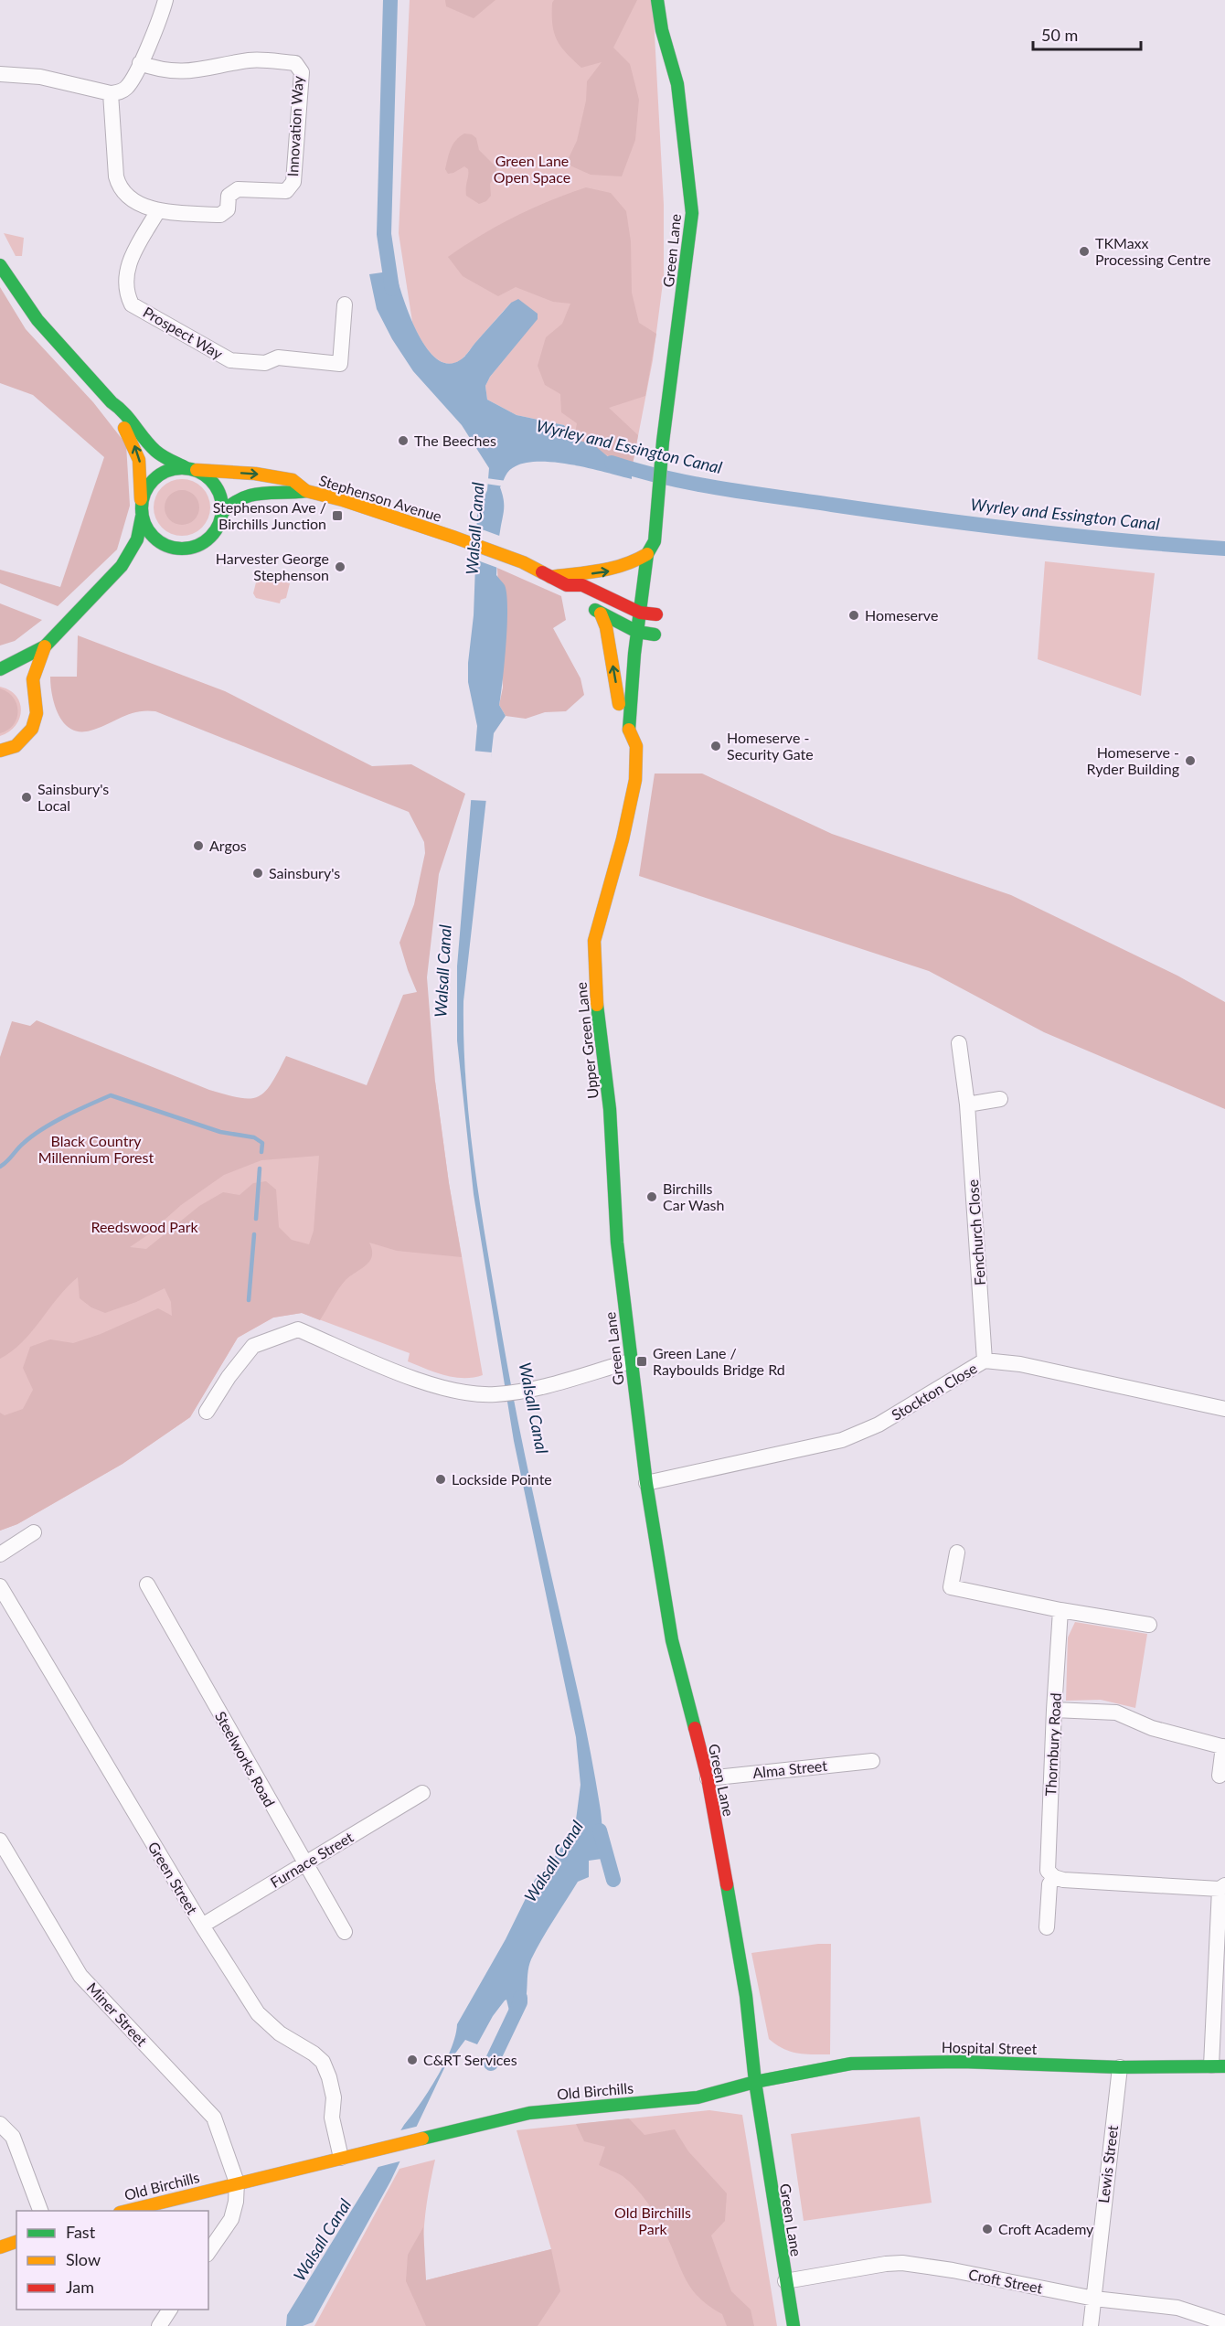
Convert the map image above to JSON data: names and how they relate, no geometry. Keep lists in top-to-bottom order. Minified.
{"streets":{"main road":["Green Lane","Stephenson Avenue","Upper Green Lane","Hospital Street","Old Birchills"],"street":["Innovation Way","Prospect Way","Fenchurch Close","Stockton Close","Thornbury Road","Steelworks Road","Alma Street","Furnace Street","Green Street","Miner Street","Lewis Street","Croft Street"]},"crossings":[["Innovation Way","Prospect Way"],["Green Lane","Upper Green Lane"],["Green Lane","Stockton Close"],["Green Lane","Alma Street"],["Green Lane","Hospital Street"],["Green Lane","Old Birchills"],["Green Lane","Croft Street"],["Fenchurch Close","Stockton Close"],["Steelworks Road","Furnace Street"],["Furnace Street","Green Street"],["Green Street","Old Birchills"],["Miner Street","Old Birchills"],["Hospital Street","Old Birchills"],["Hospital Street","Lewis Street"],["Lewis Street","Croft Street"]],"water":["Wyrley and Essington Canal","Walsall Canal"],"parks":["Green Lane Open Space","Black Country Millennium Forest","Reedswood Park","Old Birchills Park"],"places":{"other":["TKMaxx Processing Centre","The Beeches","Harvester George Stephenson","Homeserve","Homeserve - Security Gate","Homeserve - Ryder Building","Sainsbury's Local","Argos","Sainsbury's","Birchills Car Wash","Lockside Pointe","C&RT Services","Croft Academy"],"transit":["Stephenson Ave / Birchills Junction","Green Lane / Rayboulds Bridge Rd"]},"legend":["Fast","Slow","Jam"],"scale_bar":"50 m"}
